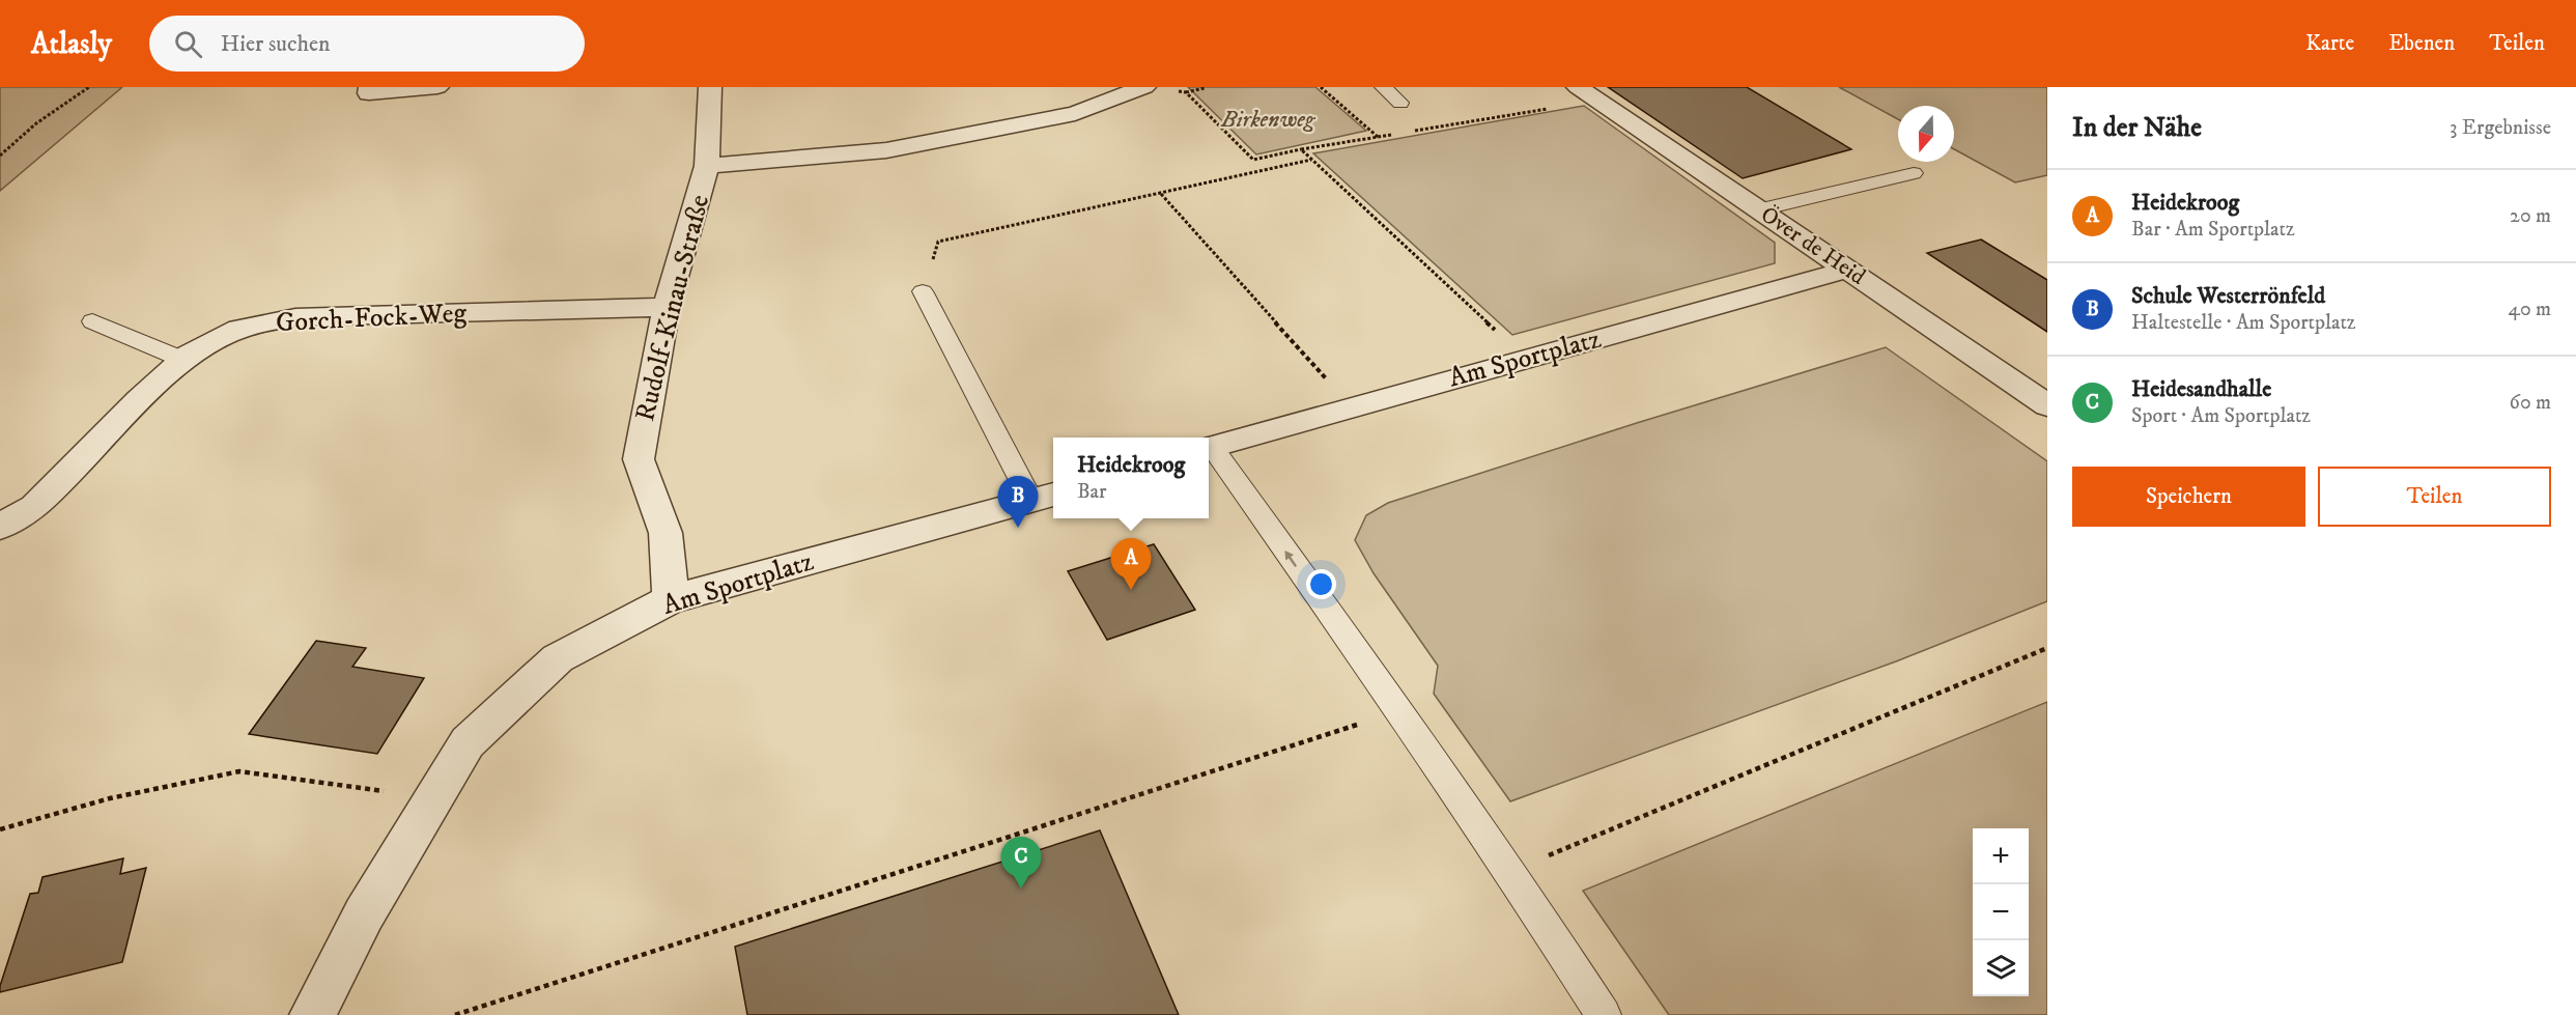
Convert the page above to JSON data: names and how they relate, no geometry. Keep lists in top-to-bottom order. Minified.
{"streets":{"street":["Över de Heid","Rudolf-Kinau-Straße","Gorch-Fock-Weg","Am Sportplatz"]},"crossings":[["Över de Heid","Am Sportplatz"],["Rudolf-Kinau-Straße","Gorch-Fock-Weg"],["Rudolf-Kinau-Straße","Am Sportplatz"]],"parks":["Birkenweg"],"north":"bottom","page":{"header":"Atlasly","search":"Hier suchen","nav":["Karte","Ebenen","Teilen"],"heading":["In der Nähe","3 Ergebnisse"],"list":[{"mark":"A","name":"Heidekroog","note":"Bar · Am Sportplatz","value":"20 m"},{"mark":"B","name":"Schule Westerrönfeld","note":"Haltestelle · Am Sportplatz","value":"40 m"},{"mark":"C","name":"Heidesandhalle","note":"Sport · Am Sportplatz","value":"60 m"}],"popup":["Heidekroog","Bar"],"buttons":["Speichern","Teilen"],"pins":["B","A","C"],"map_buttons":["+","−"]}}
